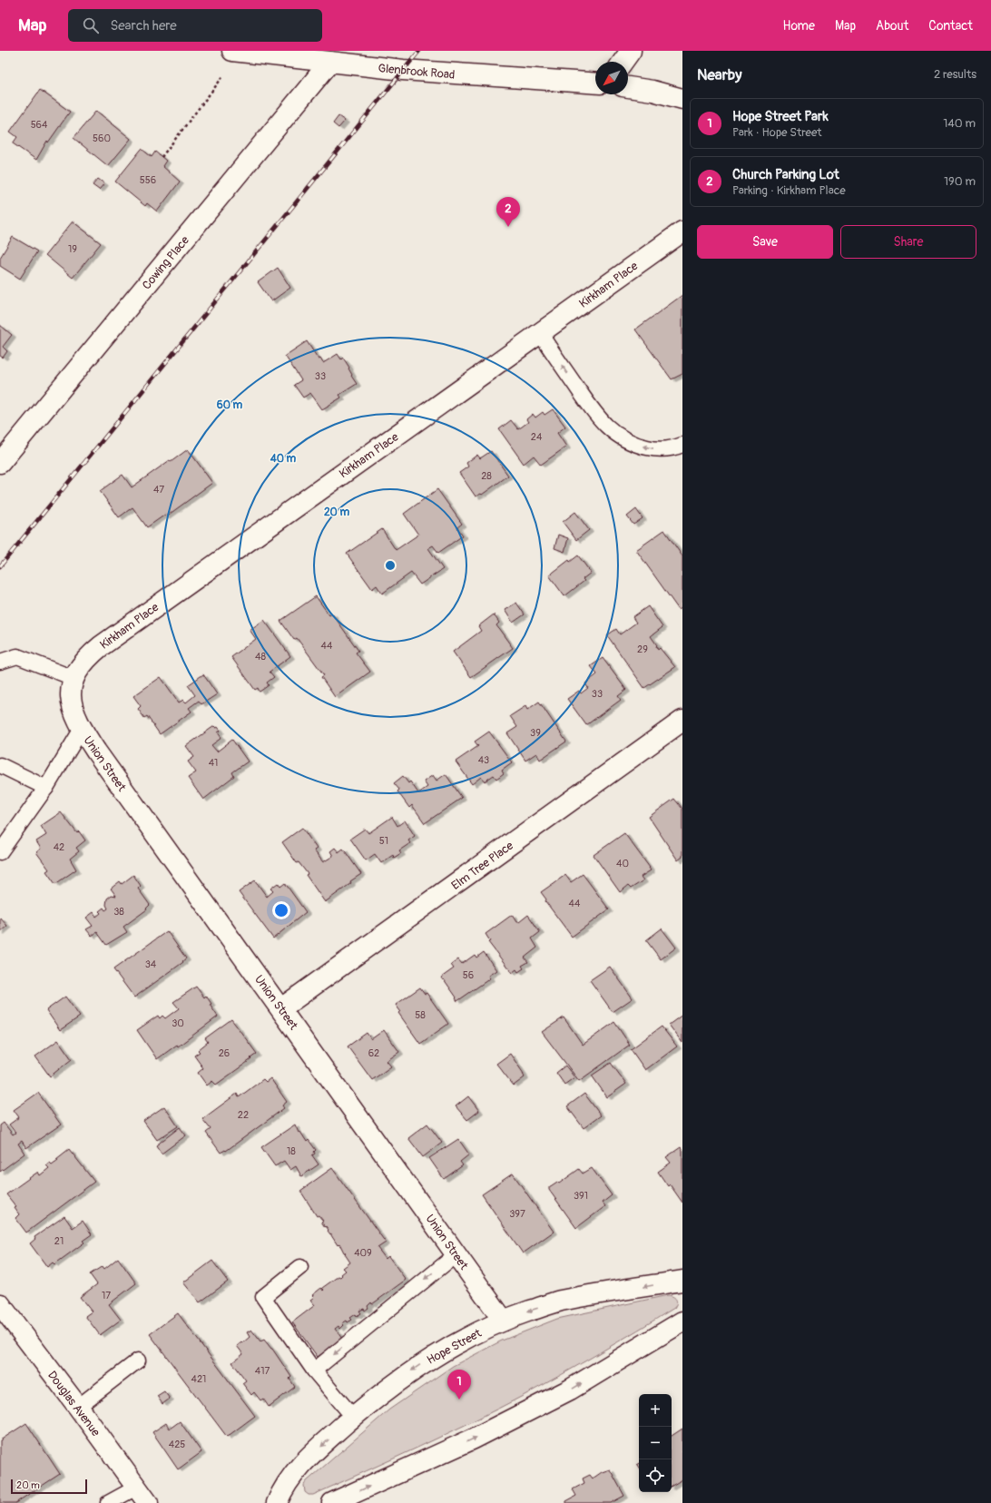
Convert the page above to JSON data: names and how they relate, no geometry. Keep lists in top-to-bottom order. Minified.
{"streets":{"street":["Glenbrook Road","Cowing Place","Kirkham Place","Union Street","Elm Tree Place","Hope Street","Douglas Avenue"]},"crossings":[["Glenbrook Road","Cowing Place"],["Kirkham Place","Union Street"],["Union Street","Elm Tree Place"],["Union Street","Hope Street"]],"house_numbers":["564","560","556","19","33","24","28","47","44","29","48","33","39","43","41","51","42","40","44","38","34","56","58","30","26","62","22","18","391","397","21","409","17","417","421","425"],"scale_bar":"20 m","north":"bottom left","page":{"header":"Map","search":"Search here","nav":["Home","Map","About","Contact"],"heading":["Nearby","2 results"],"list":[{"mark":"1","name":"Hope Street Park","note":"Park · Hope Street","value":"140 m"},{"mark":"2","name":"Church Parking Lot","note":"Parking · Kirkham Place","value":"190 m"}],"pins":["2","1"],"buttons":["Save","Share"],"map_buttons":["+","−"],"scale":"20 m"},"rings":["60 m","40 m","20 m"]}
